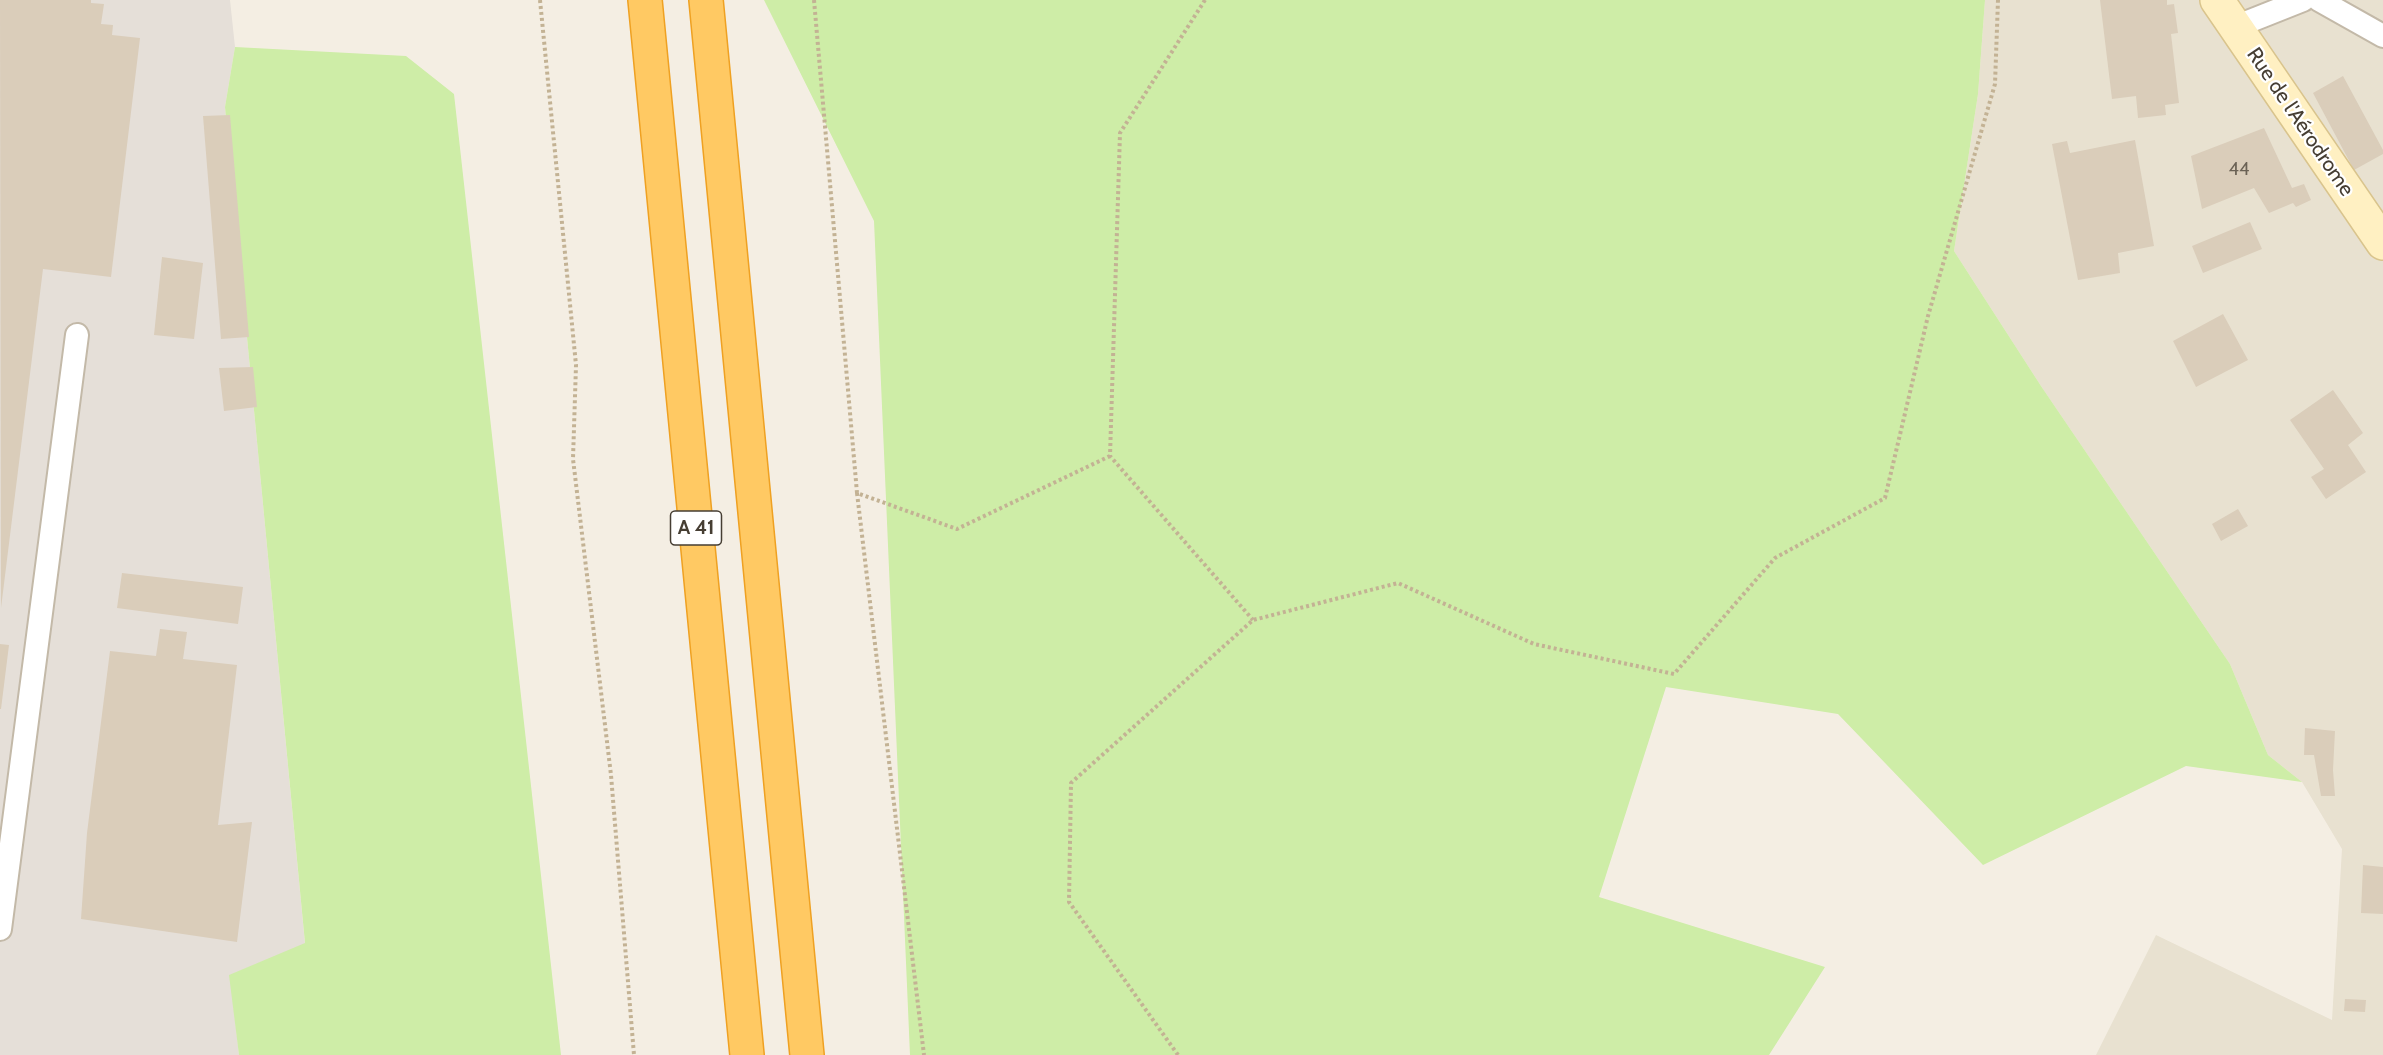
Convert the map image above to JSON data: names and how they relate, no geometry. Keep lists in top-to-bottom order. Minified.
{"streets":{"highway":["A 41"],"street":["Rue de l'Aérodrome"]},"house_numbers":["44"]}
